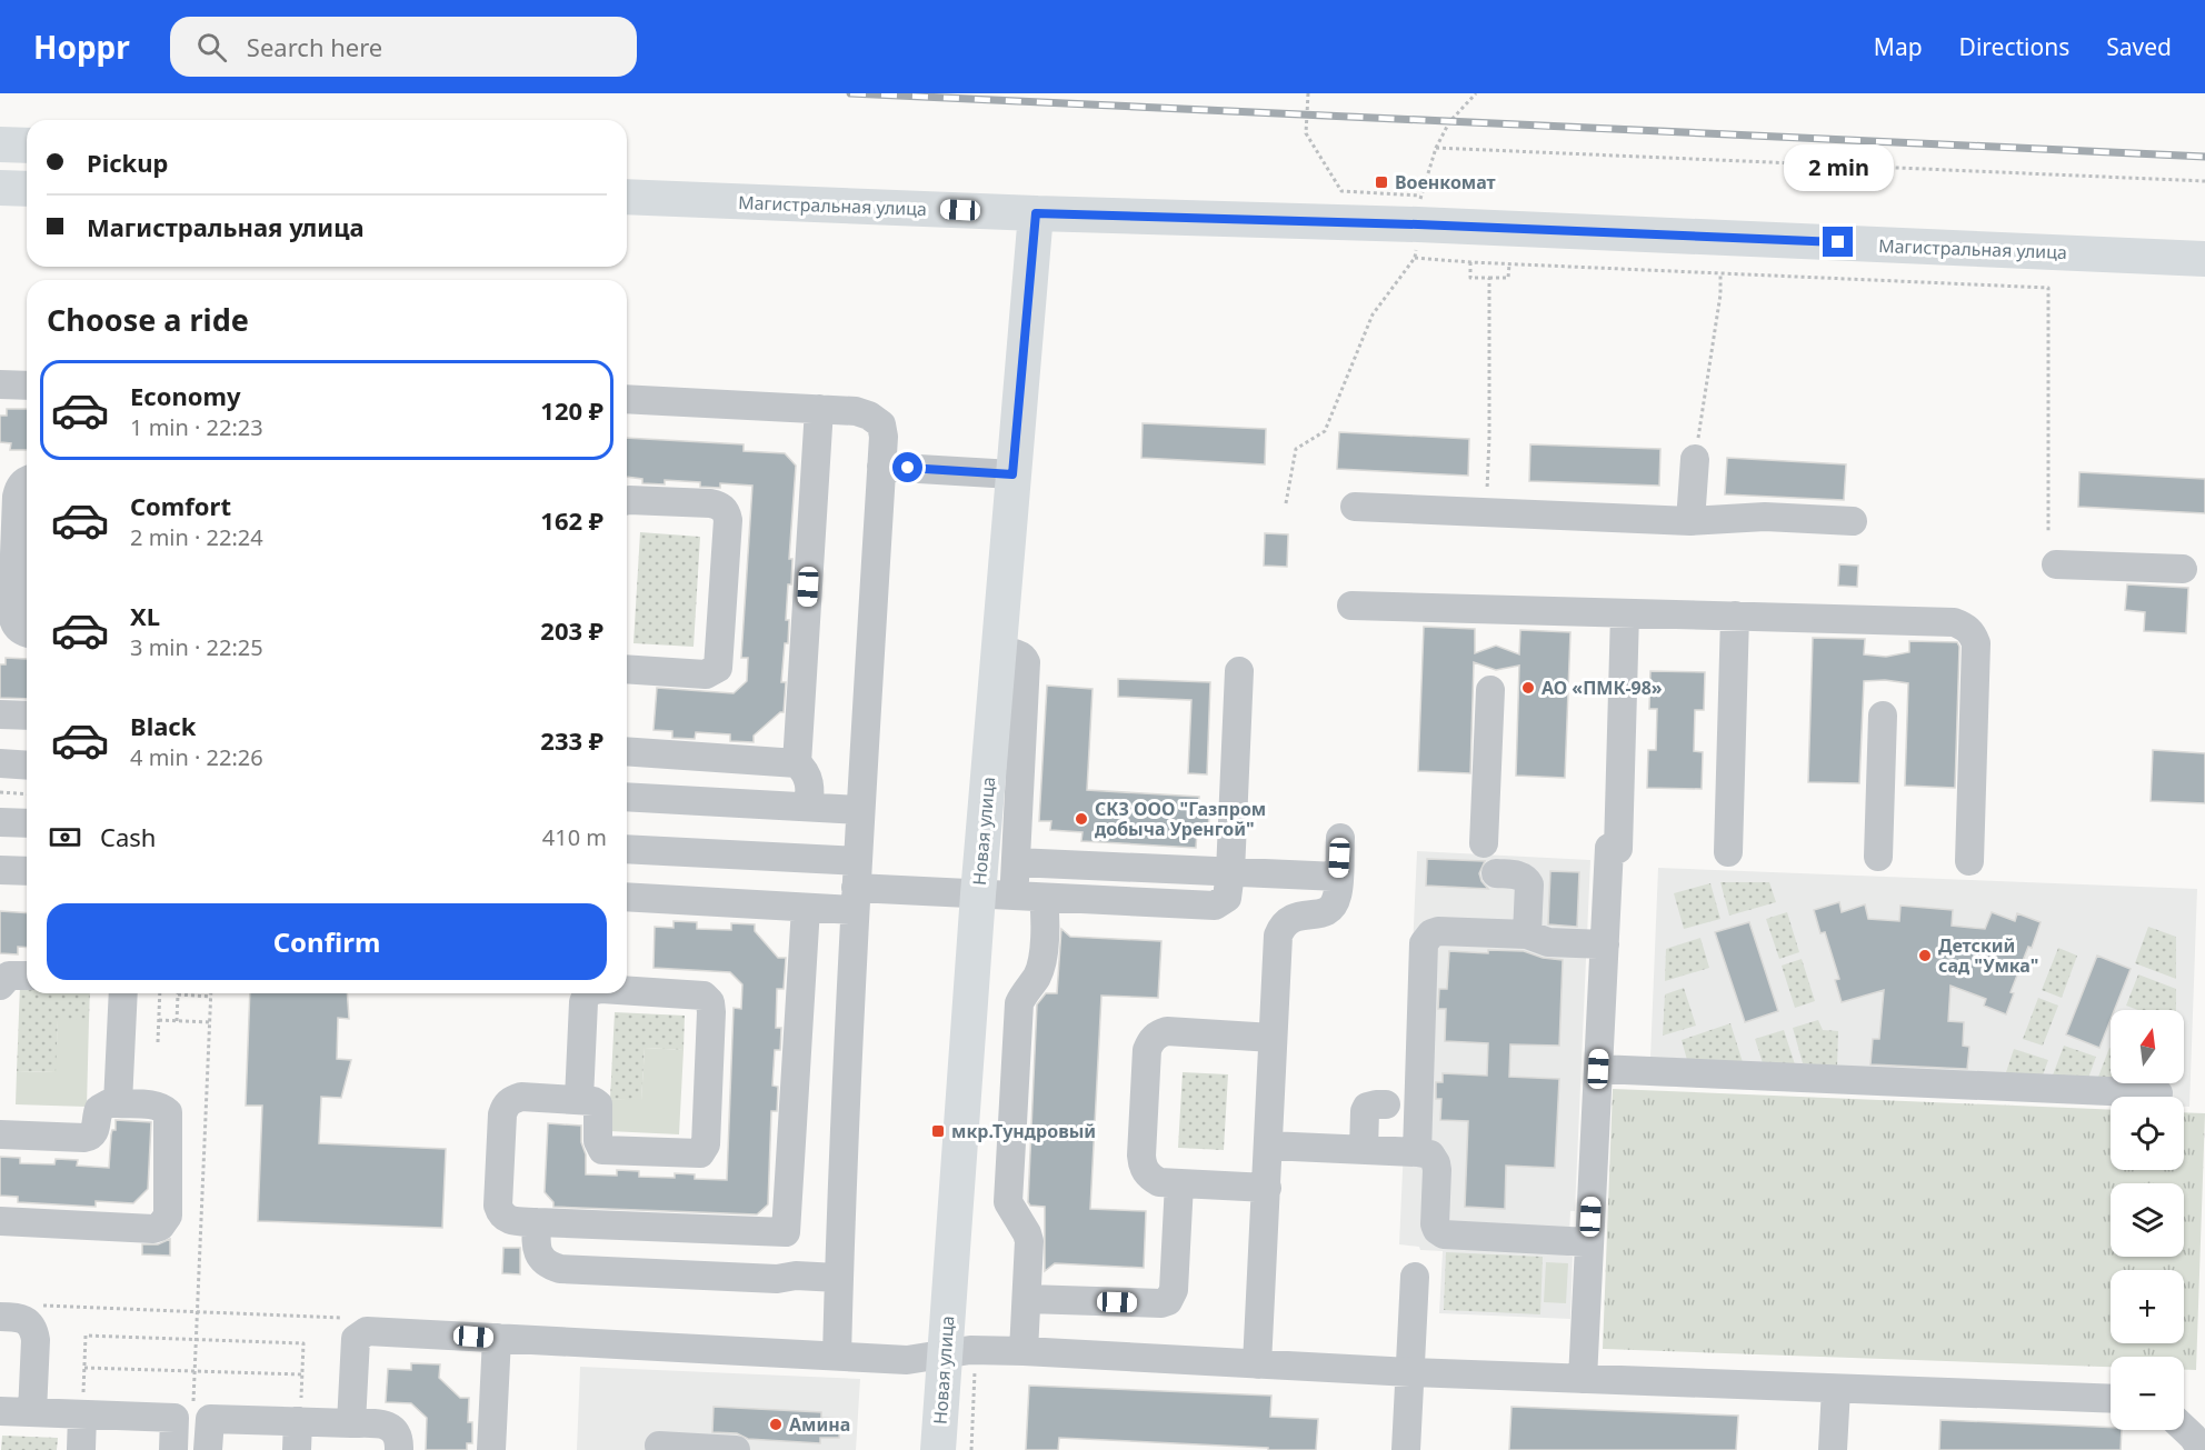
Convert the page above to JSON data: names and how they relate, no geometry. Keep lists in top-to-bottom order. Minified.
{"streets":{"main road":["Магистральная улица","Новая улица"]},"crossings":[["Магистральная улица","Новая улица"]],"places":{"transit":["Военкомат","мкр.Тундровый"],"other":["АО «ПМК-98»","СКЗ ООО \"Газпром добыча Уренгой\"","Детский сад \"Умка\"","Амина"]},"north":"top","page":{"header":"Hoppr","search":"Search here","nav":["Map","Directions","Saved"],"banner":["Pickup","Магистральная улица"],"bubble":"2 min","heading":"Choose a ride","list":[{"name":"Economy","note":"1 min · 22:23","value":"120 ₽"},{"name":"Comfort","note":"2 min · 22:24","value":"162 ₽"},{"name":"XL","note":"3 min · 22:25","value":"203 ₽"},{"name":"Black","note":"4 min · 22:26","value":"233 ₽"}],"pay":["Cash","410 m"],"buttons":"Confirm","map_buttons":["+","−"]}}
